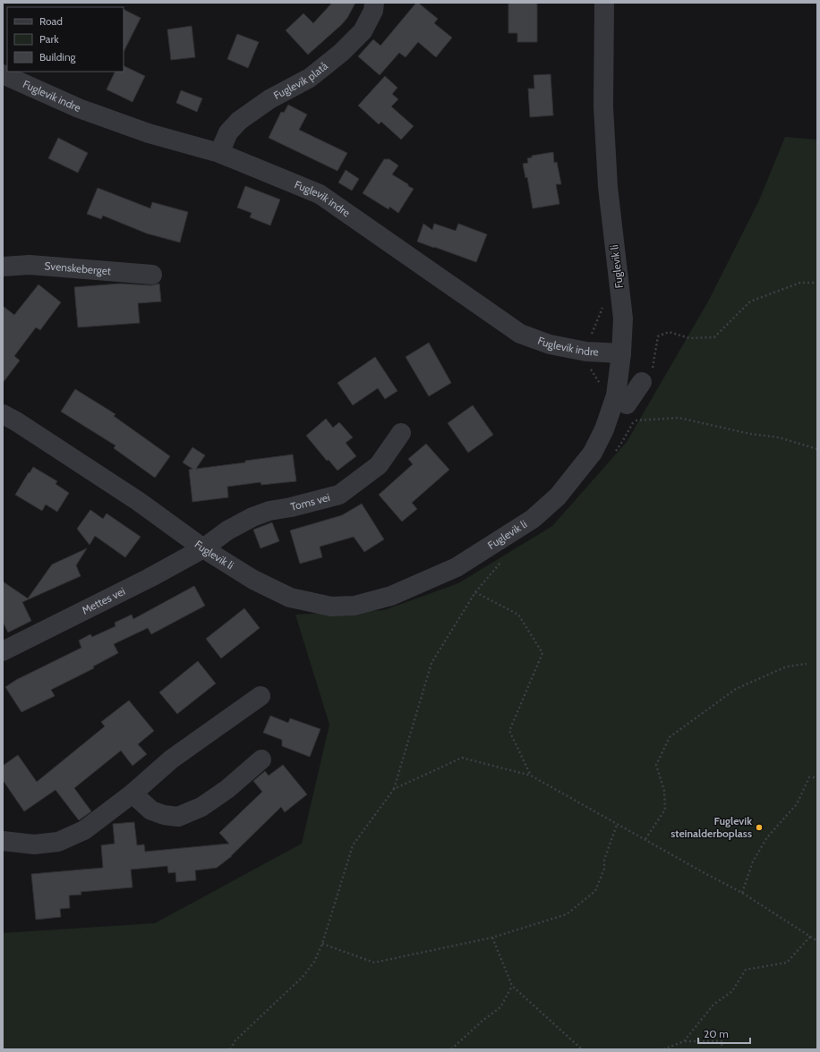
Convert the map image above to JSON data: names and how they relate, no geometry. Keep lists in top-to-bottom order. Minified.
{"streets":{"street":["Fuglevik platå","Fuglevik indre","Fuglevik li","Svenskeberget","Toms vei","Mettes vei"]},"crossings":[["Fuglevik platå","Fuglevik indre"],["Fuglevik indre","Fuglevik li"],["Fuglevik li","Toms vei"],["Fuglevik li","Mettes vei"],["Toms vei","Mettes vei"]],"places":["Fuglevik steinalderboplass"],"legend":["Road","Park","Building"],"scale_bar":"20 m"}
